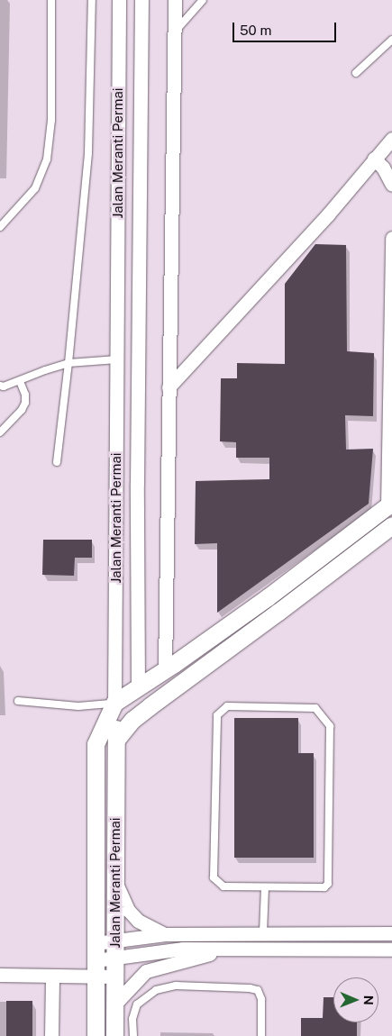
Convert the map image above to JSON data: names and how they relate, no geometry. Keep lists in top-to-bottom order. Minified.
{"streets":{"street":["Jalan Meranti Permai"]},"scale_bar":"50 m","north":"right"}
